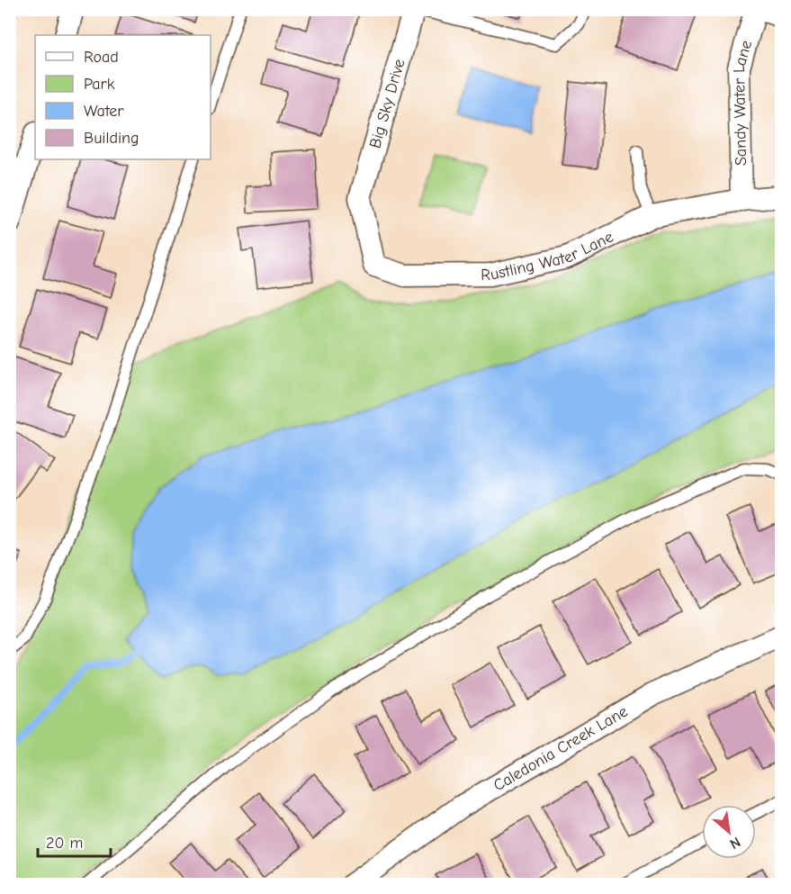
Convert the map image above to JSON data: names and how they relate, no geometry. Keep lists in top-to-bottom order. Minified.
{"streets":{"street":["Big Sky Drive","Sandy Water Lane","Rustling Water Lane","Caledonia Creek Lane"]},"crossings":[["Big Sky Drive","Rustling Water Lane"],["Sandy Water Lane","Rustling Water Lane"]],"legend":["Road","Park","Water","Building"],"scale_bar":"20 m","north":"bottom right"}
